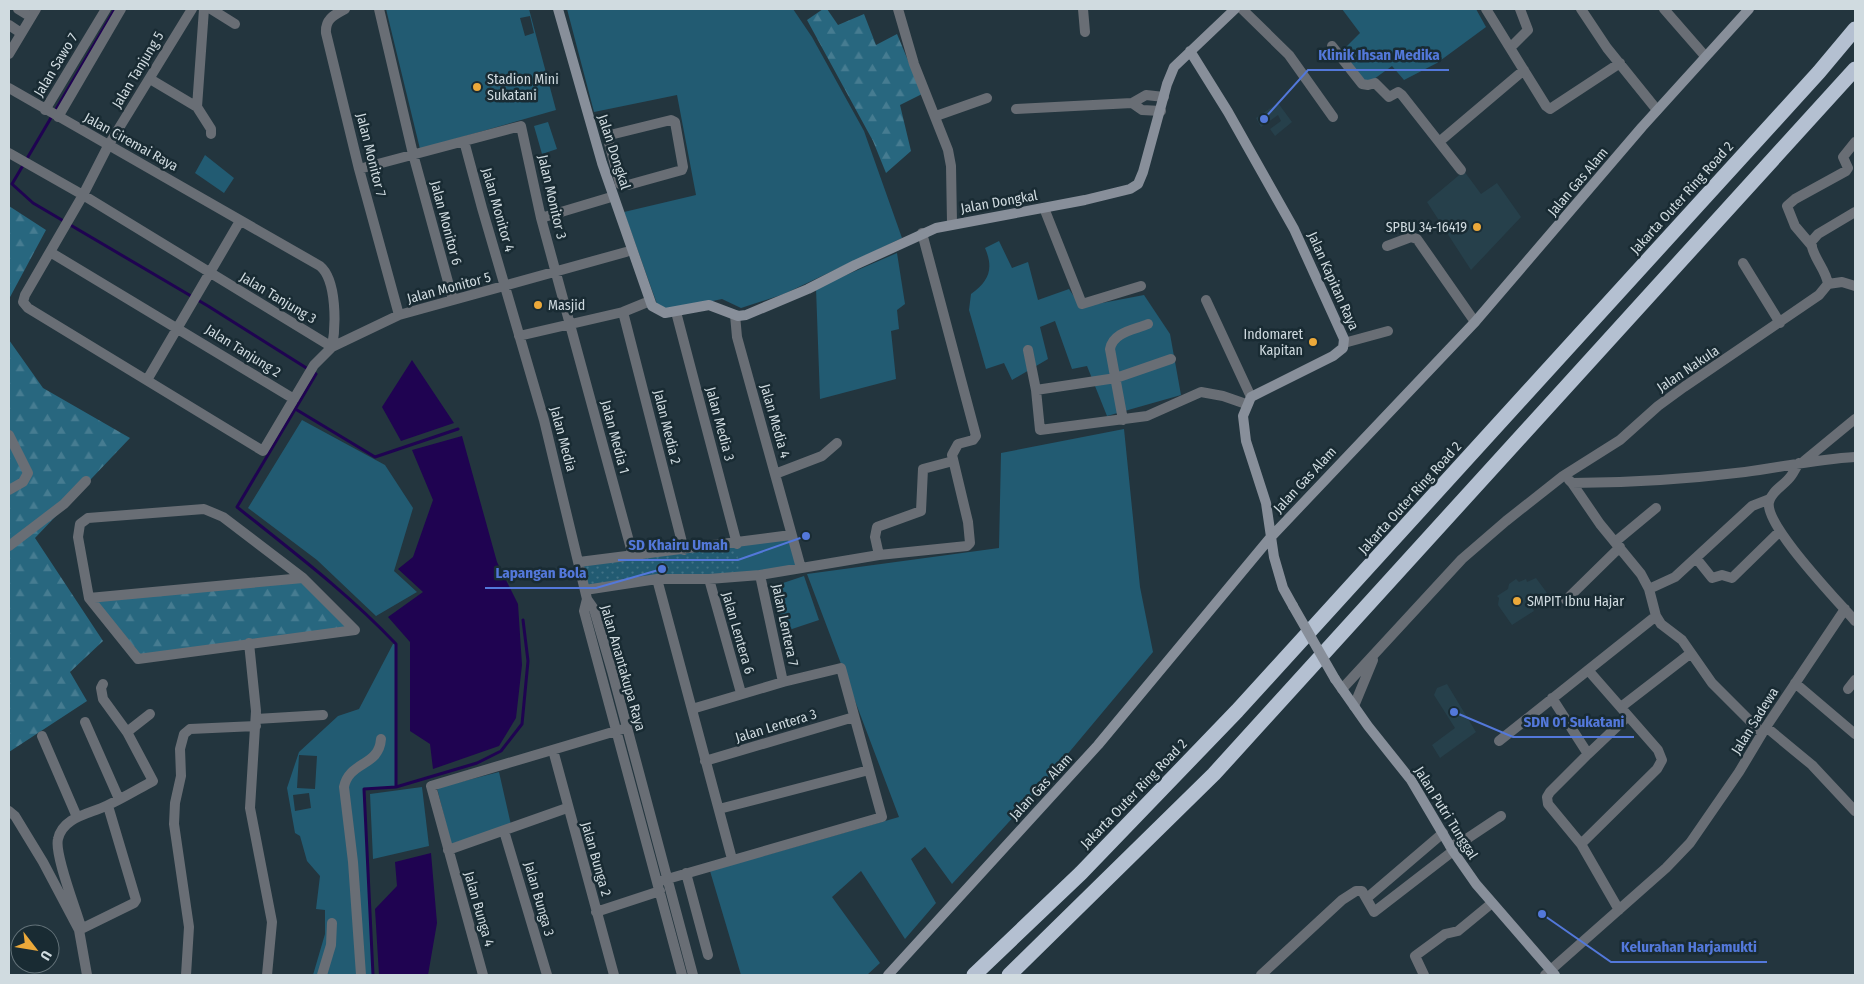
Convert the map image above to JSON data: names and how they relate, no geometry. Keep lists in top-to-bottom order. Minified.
{"streets":{"highway":["Jakarta Outer Ring Road 2"],"street":["Jalan Sawo 7","Jalan Tanjung 5","Jalan Ciremai Raya","Jalan Dongkal","Jalan Monitor 7","Jalan Gas Alam","Jalan Monitor 3","Jalan Monitor 4","Jalan Monitor 6","Jalan Kapitan Raya","Jalan Monitor 5","Jalan Tanjung 3","Jalan Tanjung 2","Jalan Nakula","Jalan Media 4","Jalan Media 3","Jalan Media 2","Jalan Media 1","Jalan Media","Jalan Lentera 7","Jalan Lentera 6","Jalan Anantakupa Raya","Jalan Sadewa","Jalan Lentera 3","Jalan Putri Tunggal","Jalan Bunga 2","Jalan Bunga 3","Jalan Bunga 4"]},"crossings":[["Jalan Sawo 7","Jalan Ciremai Raya"],["Jalan Tanjung 5","Jalan Ciremai Raya"],["Jalan Tanjung 5","Jalan Monitor 5"],["Jalan Tanjung 5","Jalan Tanjung 3"],["Jalan Tanjung 5","Jalan Tanjung 2"],["Jalan Ciremai Raya","Jalan Monitor 5"],["Jalan Ciremai Raya","Jalan Tanjung 3"],["Jalan Dongkal","Jalan Kapitan Raya"],["Jalan Dongkal","Jalan Media 4"],["Jalan Dongkal","Jalan Media 3"],["Jalan Monitor 7","Jalan Monitor 5"],["Jalan Gas Alam","Jalan Putri Tunggal"],["Jalan Monitor 3","Jalan Monitor 4"],["Jalan Monitor 3","Jalan Monitor 5"],["Jalan Monitor 3","Jalan Media 1"],["Jalan Monitor 4","Jalan Monitor 5"],["Jalan Monitor 4","Jalan Media"],["Jalan Monitor 6","Jalan Monitor 5"],["Jalan Monitor 5","Jalan Tanjung 3"],["Jalan Monitor 5","Jalan Tanjung 2"],["Jalan Monitor 5","Jalan Media"],["Jalan Nakula","Jalan Putri Tunggal"],["Jalan Media","Jalan Anantakupa Raya"],["Jalan Sadewa","Jalan Putri Tunggal"],["Jalan Bunga 2","Jalan Bunga 4"]],"places":["Stadion Mini Sukatani","Klinik Ihsan Medika","SPBU 34-16419","Masjid","Indomaret Kapitan","SD Khairu Umah","Lapangan Bola","SMPIT Ibnu Hajar","SDN 01 Sukatani","Kelurahan Harjamukti"],"north":"bottom right"}
